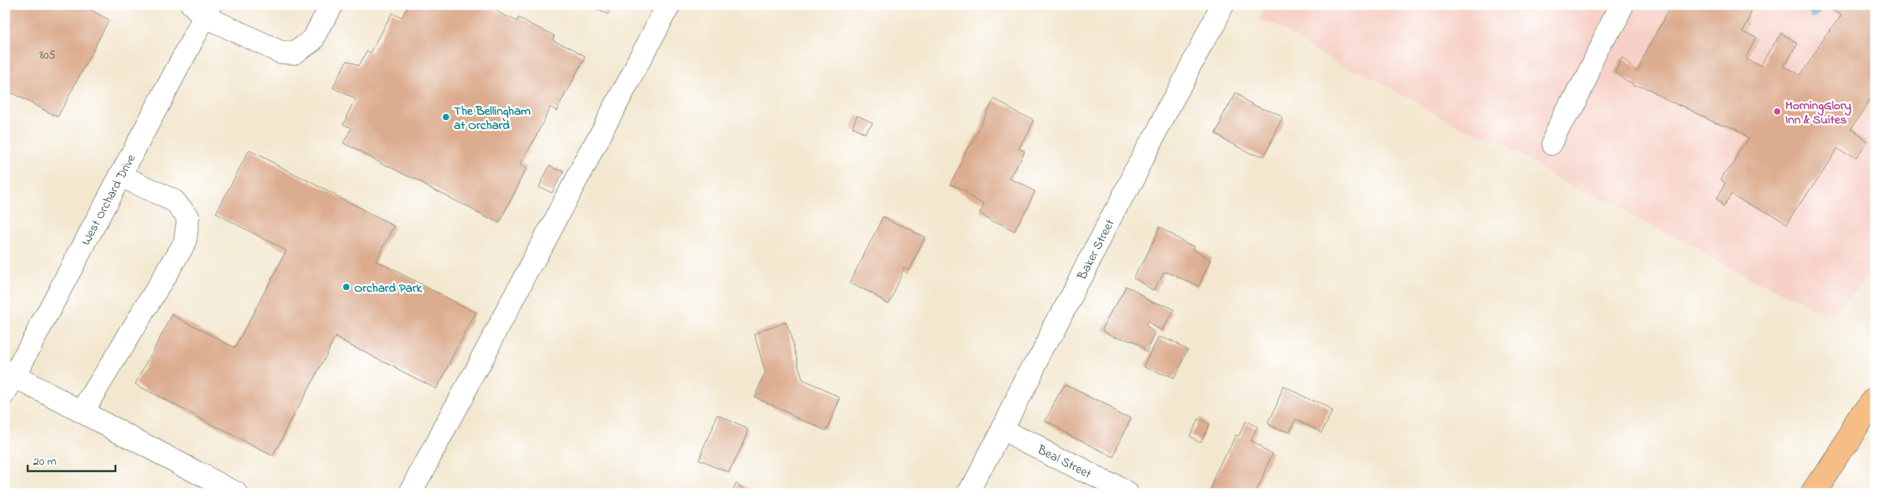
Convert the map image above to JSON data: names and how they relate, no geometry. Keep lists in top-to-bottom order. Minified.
{"streets":{"street":["West Orchard Drive","Baker Street","Beal Street"]},"crossings":[["Baker Street","Beal Street"]],"places":["MorningGlory Inn & Suites","The Bellingham at Orchard","Orchard Park"],"house_numbers":["805"],"scale_bar":"20 m"}
